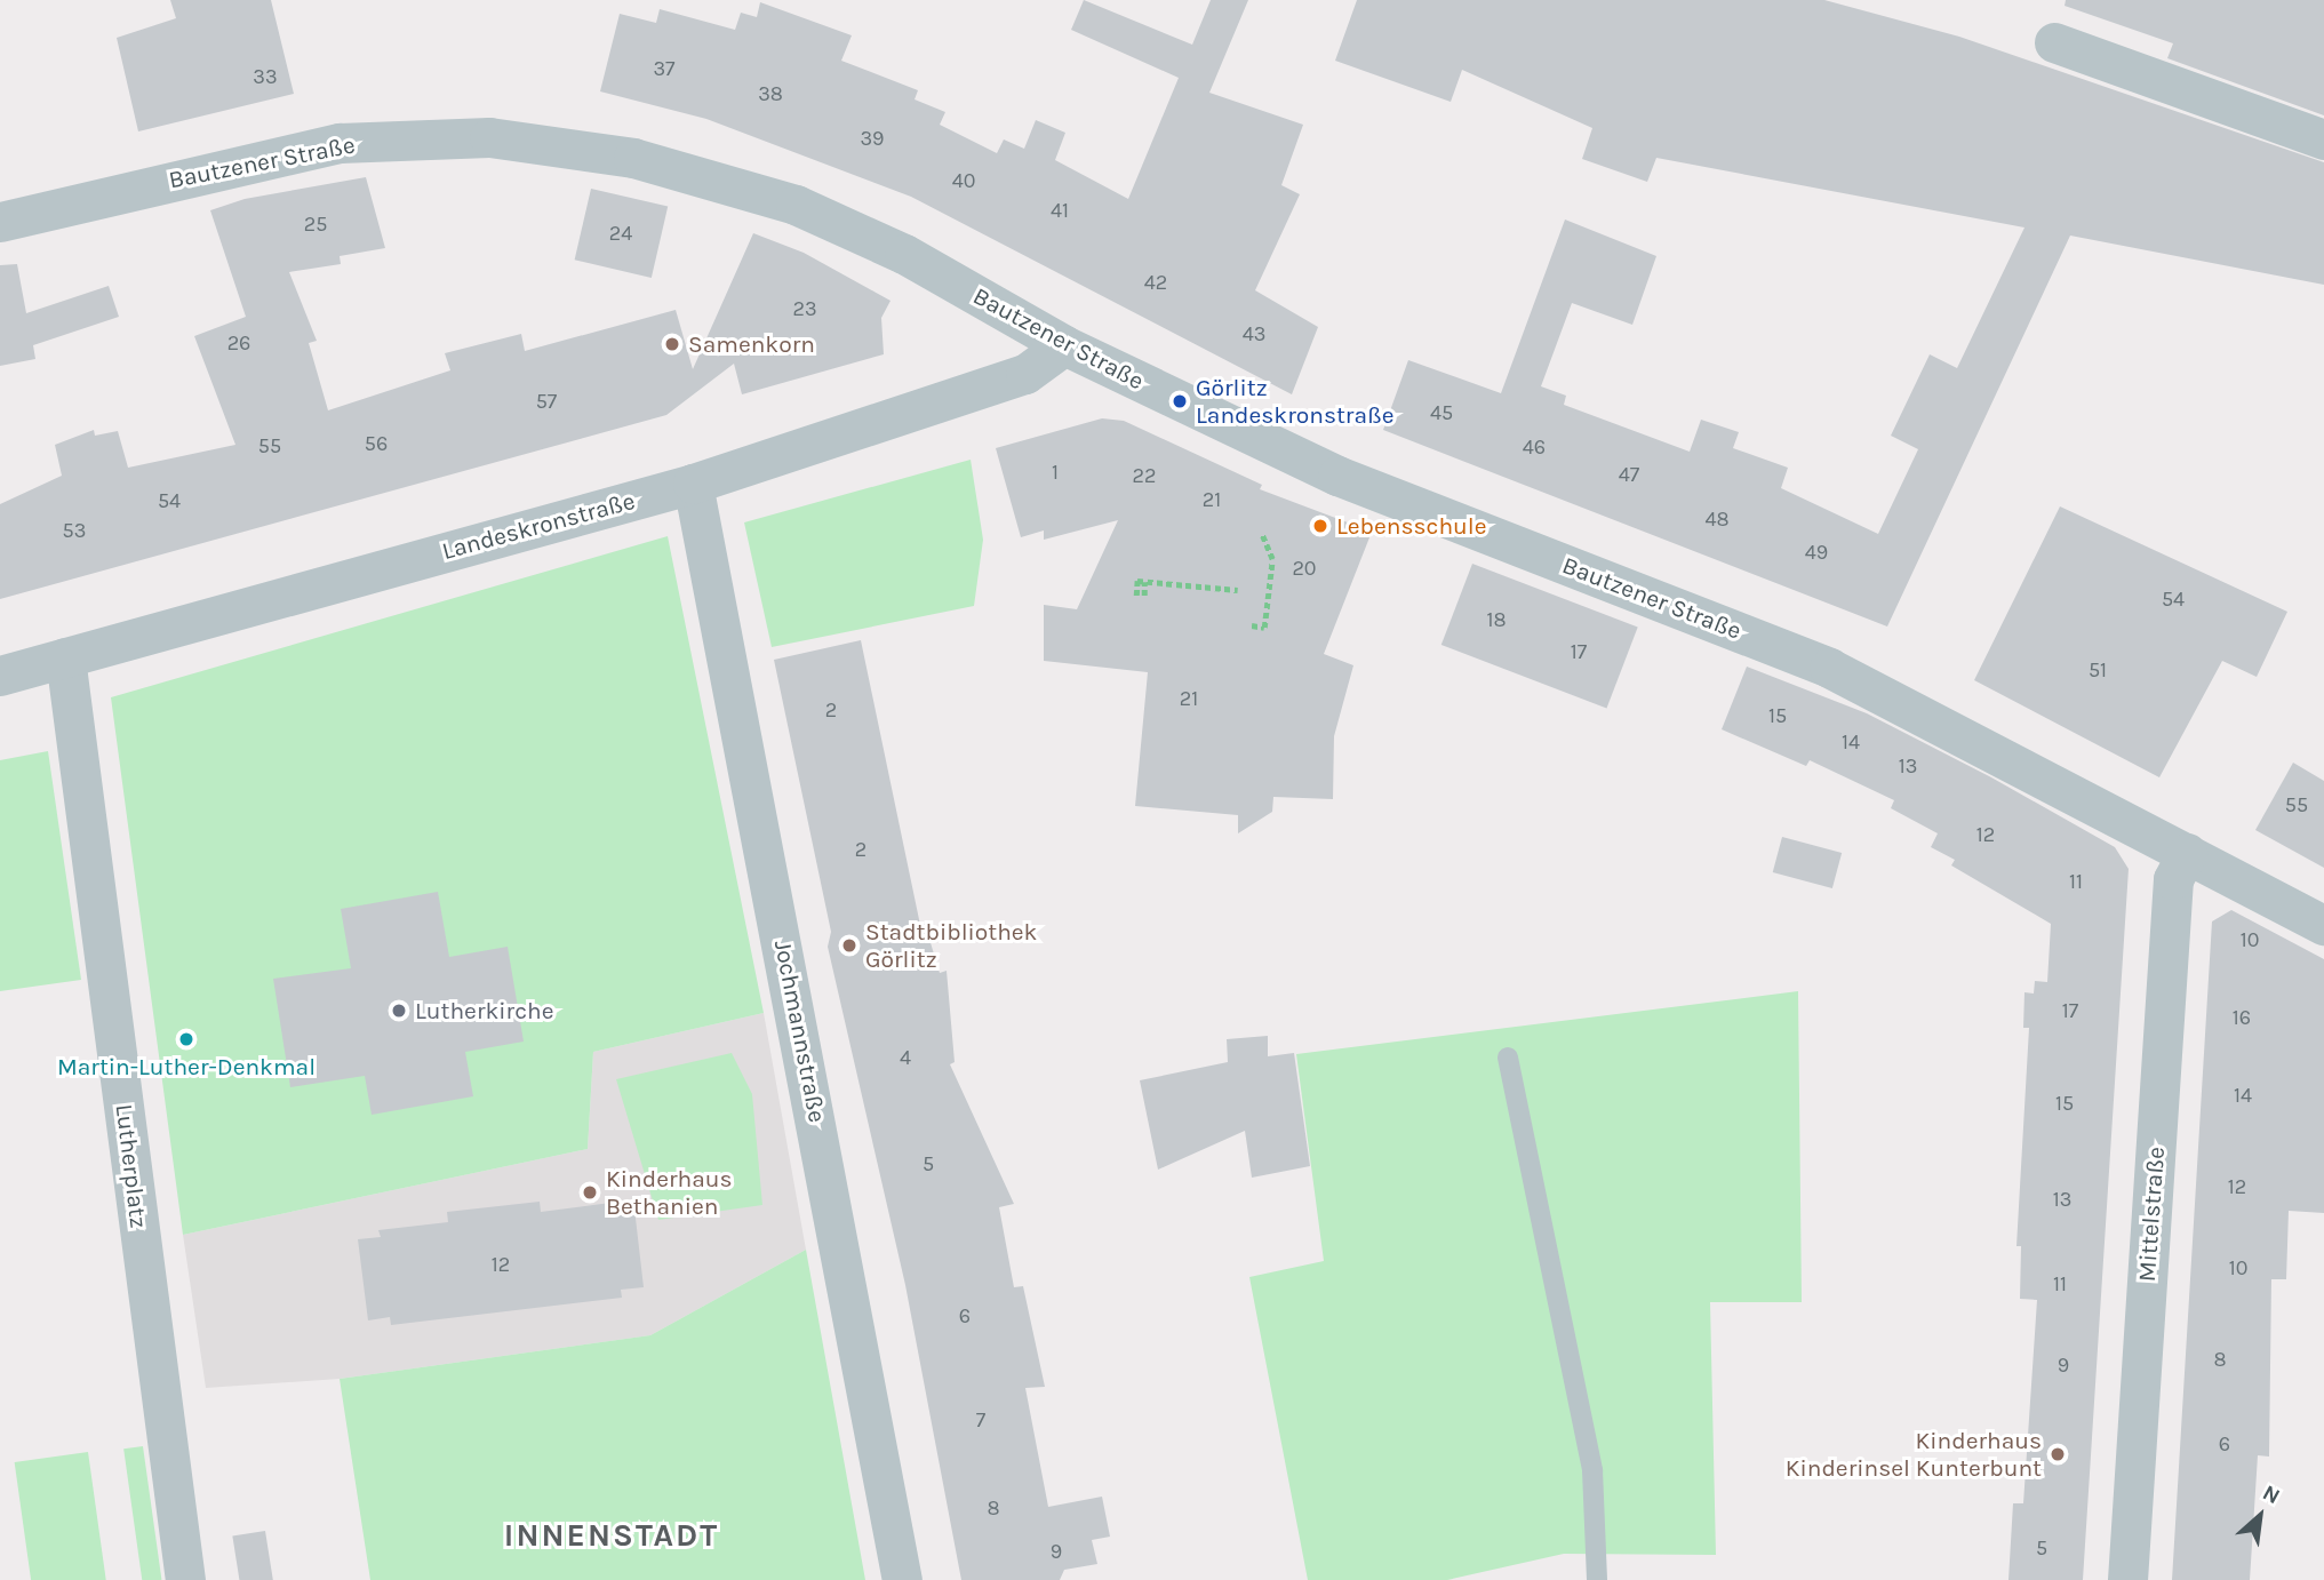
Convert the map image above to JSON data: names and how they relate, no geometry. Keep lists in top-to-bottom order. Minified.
{"streets":{"street":["Bautzener Straße","Landeskronstraße","Jochmannstraße","Lutherplatz","Mittelstraße"]},"crossings":[["Bautzener Straße","Landeskronstraße"],["Bautzener Straße","Mittelstraße"],["Landeskronstraße","Jochmannstraße"],["Landeskronstraße","Lutherplatz"]],"districts":["INNENSTADT"],"places":["Samenkorn","Görlitz Landeskronstraße","Lebensschule","Stadtbibliothek Görlitz","Lutherkirche","Martin-Luther-Denkmal","Kinderhaus Bethanien","Kinderhaus Kinderinsel Kunterbunt"],"house_numbers":["37","33","38","39","40","41","25","24","42","23","43","26","57","45","56","55","46","1","47","22","21","54","48","53","49","20","54","18","17","51","21","2","15","14","13","55","12","2","11","10","17","16","4","14","15","5","12","13","12","10","11","6","8","9","7","6","8","5","9"],"north":"top right"}
